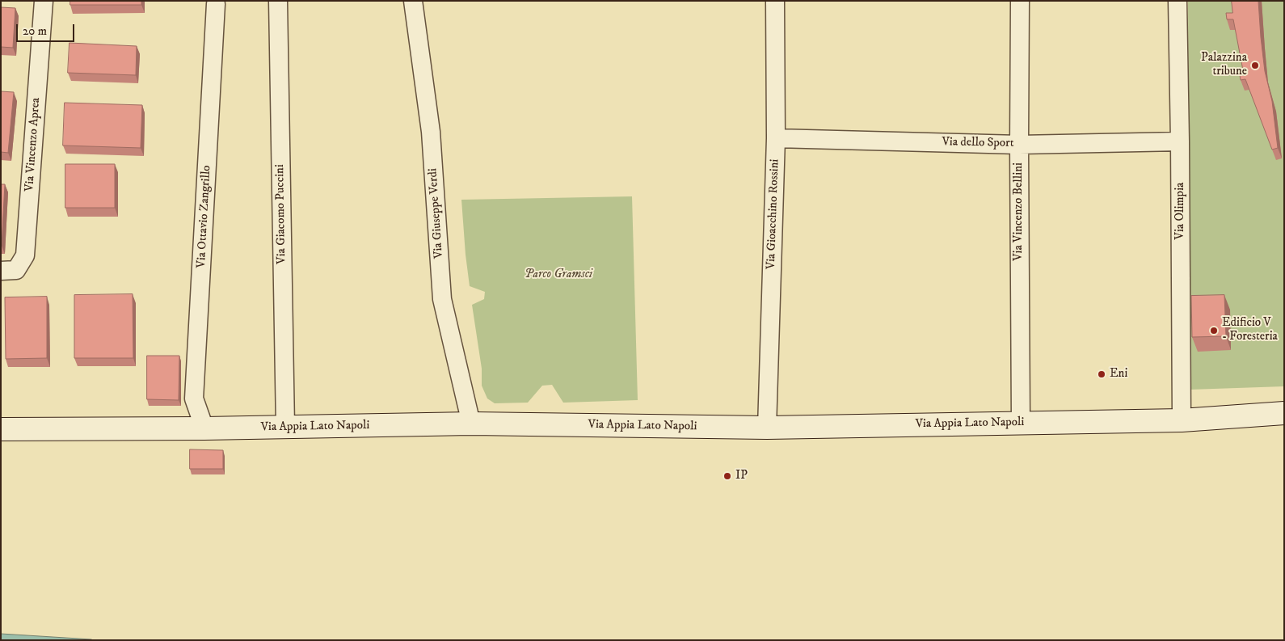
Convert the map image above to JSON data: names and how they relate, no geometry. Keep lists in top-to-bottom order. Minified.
{"streets":{"street":["Via dello Sport","Via Vincenzo Aprea","Via Olimpia","Via Vincenzo Bellini","Via Giuseppe Verdi","Via Giacomo Puccini","Via Gioacchino Rossini","Via Ottavio Zangrillo","Via Appia Lato Napoli"]},"crossings":[["Via dello Sport","Via Olimpia"],["Via dello Sport","Via Vincenzo Bellini"],["Via dello Sport","Via Gioacchino Rossini"],["Via Olimpia","Via Appia Lato Napoli"],["Via Vincenzo Bellini","Via Appia Lato Napoli"],["Via Giuseppe Verdi","Via Appia Lato Napoli"],["Via Giacomo Puccini","Via Appia Lato Napoli"],["Via Gioacchino Rossini","Via Appia Lato Napoli"],["Via Ottavio Zangrillo","Via Appia Lato Napoli"]],"parks":["Parco Gramsci"],"places":["Palazzina tribune","Edificio V - Foresteria","Eni","IP"],"scale_bar":"20 m"}
